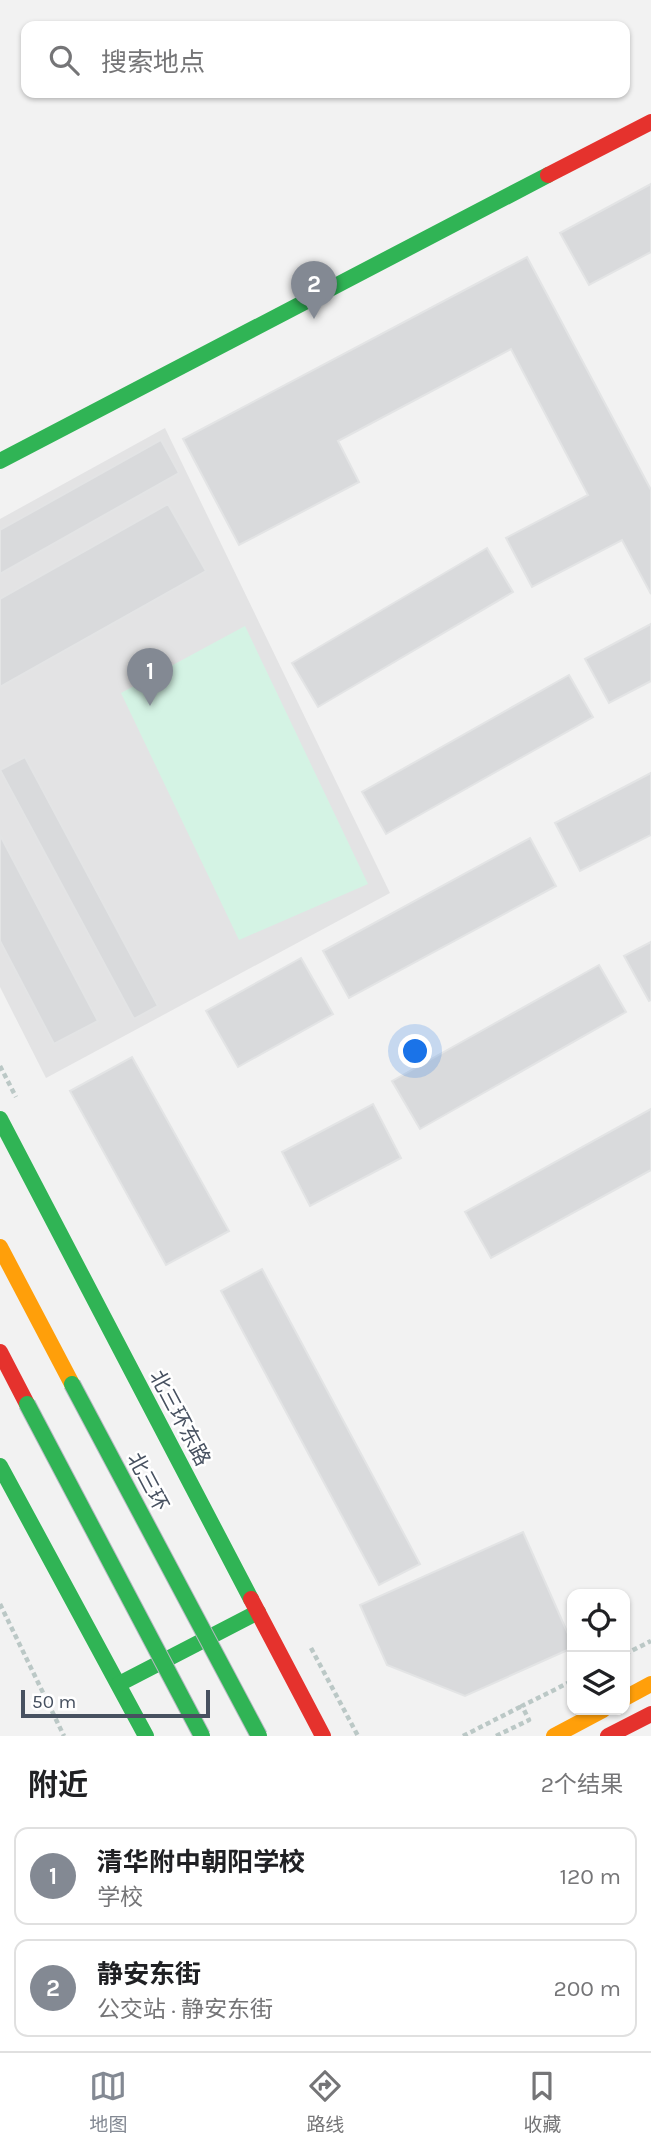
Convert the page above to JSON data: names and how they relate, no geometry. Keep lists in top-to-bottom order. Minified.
{"streets":{"main road":["北三环东路","北三环"]},"scale_bar":"50 m","page":{"search":"搜索地点","pins":["2","1"],"scale":"50 m","heading":["附近","2个结果"],"list":[{"mark":"1","name":"清华附中朝阳学校","note":"学校","value":"120 m"},{"mark":"2","name":"静安东街","note":"公交站 · 静安东街","value":"200 m"}],"nav":["地图","路线","收藏"]}}
